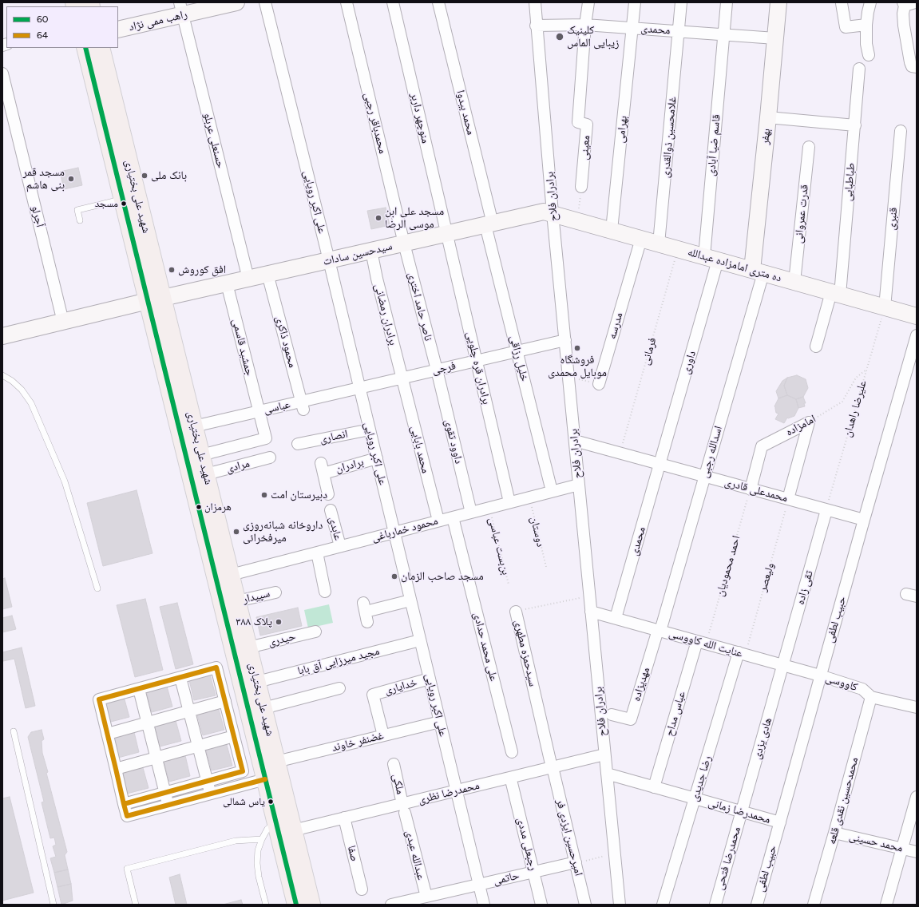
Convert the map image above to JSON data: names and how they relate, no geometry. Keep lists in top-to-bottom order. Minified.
{"streets":{"main road":["راهب ممی نژاد","بهفر","شهید علی بختیاری","سیدحسین سادات","ده متری امامزاده عبدالله"],"street":["محمدی","محمد بیدوا","منوچهر داربر","محمدباقر رجبی","بهرامی","غلامحسین ذوالقدری","حسنعلی عربلو","قاسم ضیا آبادی","معینی","طباطبایی","برادران فلاح","علی اکبر رویایی","قدرت عمروانی","آجرلو","قنبری","ناصر حامد اختری","برادران رمضانی","مدرسه","محمود ذاکری","جمشید قاسمی","خلیل رزاقی","داوری","فرجی","برادران قره چلویی","عباسی","امامزاده","انصاری","داوود تقوی","محمد بابایی","اسدالله رجبی","برادران","مرادی","محمدعلی قادری","عابدی","محمود خمارباغی","تقی زاده","سپیدار","حبیب لطفی","حیدری","عنایت‌ الله کاووسی","علی محمد حدادی","سیدحمزه مطهری","مجید میرزایی آق بابا","کاووسی","مهدیزاده","خدایاری","عباس مداح","هادی یزدی","غضنفر خاوند","رضا جدیدی","ملکی","محمدرضا نظری","محمدحسین نقدی قلعه","محمدرضا زمانی","امیرحسین ایزدی فر","محمد حسینی","رجبعلی مددی","صفا","عبدالله عبدی","محمدرضا فتحی","حاتمی"],"path":["فرمانی","علیرضا راهدان","دوستان","بن‌بست عباسی","احمد محمودیان","ولیعصر"]},"crossings":[["راهب ممی نژاد","حسنعلی عربلو"],["محمدی","بهرامی"],["محمدی","بهفر"],["محمدی","غلامحسین ذوالقدری"],["محمدی","قاسم ضیا آبادی"],["محمدی","معینی"],["محمدی","برادران فلاح"],["محمدی","داوری"],["محمدی","محمدعلی قادری"],["محمدی","عنایت‌ الله کاووسی"],["محمد بیدوا","سیدحسین سادات"],["محمد بیدوا","خلیل رزاقی"],["منوچهر داربر","سیدحسین سادات"],["منوچهر داربر","برادران قره چلویی"],["محمدباقر رجبی","سیدحسین سادات"],["محمدباقر رجبی","ناصر حامد اختری"],["بهرامی","ده متری امامزاده عبدالله"],["بهفر","ده متری امامزاده عبدالله"],["بهفر","اسدالله رجبی"],["غلامحسین ذوالقدری","ده متری امامزاده عبدالله"],["حسنعلی عربلو","سیدحسین سادات"],["قاسم ضیا آبادی","ده متری امامزاده عبدالله"],["قاسم ضیا آبادی","داوری"],["طباطبایی","ده متری امامزاده عبدالله"],["شهید علی بختیاری","سیدحسین سادات"],["شهید علی بختیاری","جمشید قاسمی"],["شهید علی بختیاری","عباسی"],["شهید علی بختیاری","مرادی"],["شهید علی بختیاری","محمود خمارباغی"],["شهید علی بختیاری","سپیدار"],["شهید علی بختیاری","حیدری"],["شهید علی بختیاری","مجید میرزایی آق بابا"],["شهید علی بختیاری","غضنفر خاوند"],["شهید علی بختیاری","محمدرضا نظری"],["برادران فلاح","سیدحسین سادات"],["برادران فلاح","ده متری امامزاده عبدالله"],["برادران فلاح","فرجی"],["برادران فلاح","محمدعلی قادری"],["برادران فلاح","محمود خمارباغی"],["برادران فلاح","عنایت‌ الله کاووسی"],["برادران فلاح","سیدحمزه مطهری"],["برادران فلاح","محمدرضا نظری"],["برادران فلاح","محمدرضا زمانی"],["علی اکبر رویایی","سیدحسین سادات"],["علی اکبر رویایی","فرجی"],["علی اکبر رویایی","عباسی"],["علی اکبر رویایی","انصاری"],["علی اکبر رویایی","برادران"],["علی اکبر رویایی","محمود خمارباغی"],["علی اکبر رویایی","مجید میرزایی آق بابا"],["علی اکبر رویایی","خدایاری"],["علی اکبر رویایی","غضنفر خاوند"],["علی اکبر رویایی","محمدرضا نظری"],["علی اکبر رویایی","حاتمی"],["قدرت عمروانی","ده متری امامزاده عبدالله"],["قنبری","ده متری امامزاده عبدالله"],["قنبری","علیرضا راهدان"],["سیدحسین سادات","ده متری امامزاده عبدالله"],["سیدحسین سادات","ناصر حامد اختری"],["سیدحسین سادات","برادران رمضانی"],["سیدحسین سادات","محمود ذاکری"],["سیدحسین سادات","جمشید قاسمی"],["سیدحسین سادات","خلیل رزاقی"],["سیدحسین سادات","برادران قره چلویی"],["ده متری امامزاده عبدالله","مدرسه"],["ده متری امامزاده عبدالله","فرمانی"],["ده متری امامزاده عبدالله","داوری"],["ده متری امامزاده عبدالله","علیرضا راهدان"],["ده متری امامزاده عبدالله","اسدالله رجبی"],["ناصر حامد اختری","فرجی"],["ناصر حامد اختری","داوود تقوی"],["برادران رمضانی","فرجی"],["برادران رمضانی","محمد بابایی"],["محمود ذاکری","عباسی"],["جمشید قاسمی","عباسی"],["فرمانی","محمدعلی قادری"],["خلیل رزاقی","فرجی"],["خلیل رزاقی","محمود خمارباغی"],["داوری","محمدعلی قادری"],["فرجی","برادران قره چلویی"],["فرجی","عباسی"],["فرجی","داوود تقوی"],["فرجی","محمد بابایی"],["برادران قره چلویی","محمود خمارباغی"],["علیرضا راهدان","امامزاده"],["علیرضا راهدان","محمدعلی قادری"],["علیرضا راهدان","تقی زاده"],["امامزاده","محمدعلی قادری"],["امامزاده","احمد محمودیان"],["داوود تقوی","محمود خمارباغی"],["محمد بابایی","محمود خمارباغی"],["اسدالله رجبی","محمدعلی قادری"],["اسدالله رجبی","عنایت‌ الله کاووسی"],["اسدالله رجبی","مهدیزاده"],["محمدعلی قادری","احمد محمودیان"],["محمدعلی قادری","ولیعصر"],["محمدعلی قادری","تقی زاده"],["محمدعلی قادری","حبیب لطفی"],["عابدی","محمود خمارباغی"],["محمود خمارباغی","دوستان"],["محمود خمارباغی","بن‌بست عباسی"],["محمود خمارباغی","علی محمد حدادی"],["احمد محمودیان","عنایت‌ الله کاووسی"],["احمد محمودیان","عباس مداح"],["ولیعصر","عنایت‌ الله کاووسی"],["ولیعصر","رضا جدیدی"],["تقی زاده","عنایت‌ الله کاووسی"],["تقی زاده","هادی یزدی"],["حبیب لطفی","عنایت‌ الله کاووسی"],["حبیب لطفی","کاووسی"],["حبیب لطفی","محمدرضا زمانی"],["عنایت‌ الله کاووسی","کاووسی"],["عنایت‌ الله کاووسی","مهدیزاده"],["عنایت‌ الله کاووسی","عباس مداح"],["عنایت‌ الله کاووسی","هادی یزدی"],["عنایت‌ الله کاووسی","رضا جدیدی"],["سیدحمزه مطهری","محمدرضا نظری"],["سیدحمزه مطهری","امیرحسین ایزدی فر"],["کاووسی","محمدحسین نقدی قلعه"],["خدایاری","غضنفر خاوند"],["عباس مداح","محمدرضا زمانی"],["هادی یزدی","محمدرضا زمانی"],["هادی یزدی","محمدرضا فتحی"],["رضا جدیدی","محمدرضا زمانی"],["ملکی","محمدرضا نظری"],["ملکی","عبدالله عبدی"],["محمدرضا نظری","امیرحسین ایزدی فر"],["محمدرضا نظری","صفا"],["محمدرضا نظری","عبدالله عبدی"],["محمدحسین نقدی قلعه","محمد حسینی"],["محمدرضا زمانی","محمدرضا فتحی"],["امیرحسین ایزدی فر","حاتمی"],["رجبعلی مددی","حاتمی"],["عبدالله عبدی","حاتمی"]],"places":["کلینیک زیبایی الماس","بانک ملی","مسجد قمر بنی هاشم","مسجد","مسجد علی ابن موسی الرضا","افق کوروش","فروشگاه موبایل محمدی","دبیرستان امت","هرمزان","داروخانه شبانه‌روزی میرفخرائی","مسجد صاحب الزمان","پلاک ۳۸۸","یاس شمالی"],"lines":["transit line 60","transit line 64"],"legend":["60","64"]}
